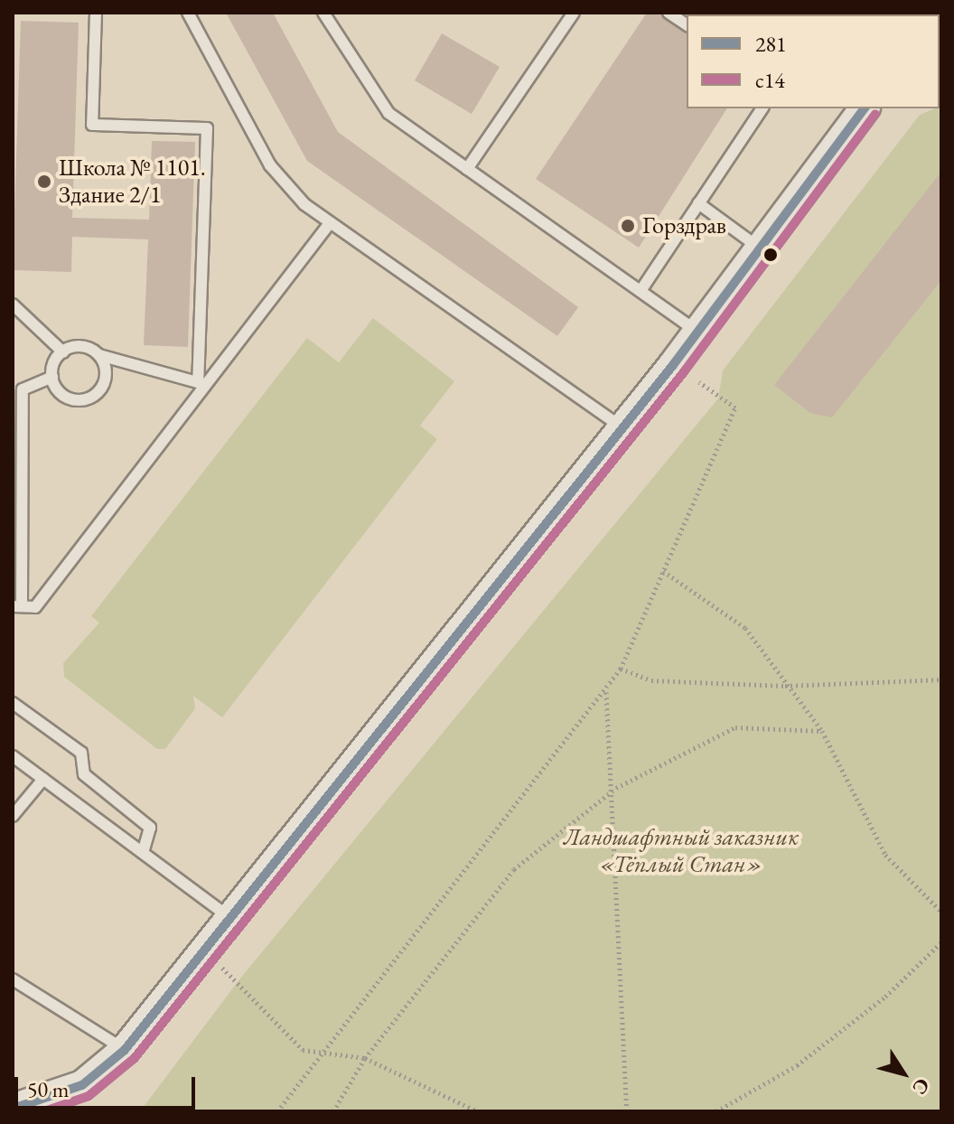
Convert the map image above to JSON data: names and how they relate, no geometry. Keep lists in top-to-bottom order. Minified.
{"parks":["Ландшафтный заказник «Тёплый Стан»"],"places":["Школа № 1101. Здание 2/1","Горздрав"],"lines":["transit line 281","transit line с14"],"legend":["281","с14"],"scale_bar":"50 m","north":"bottom right"}
